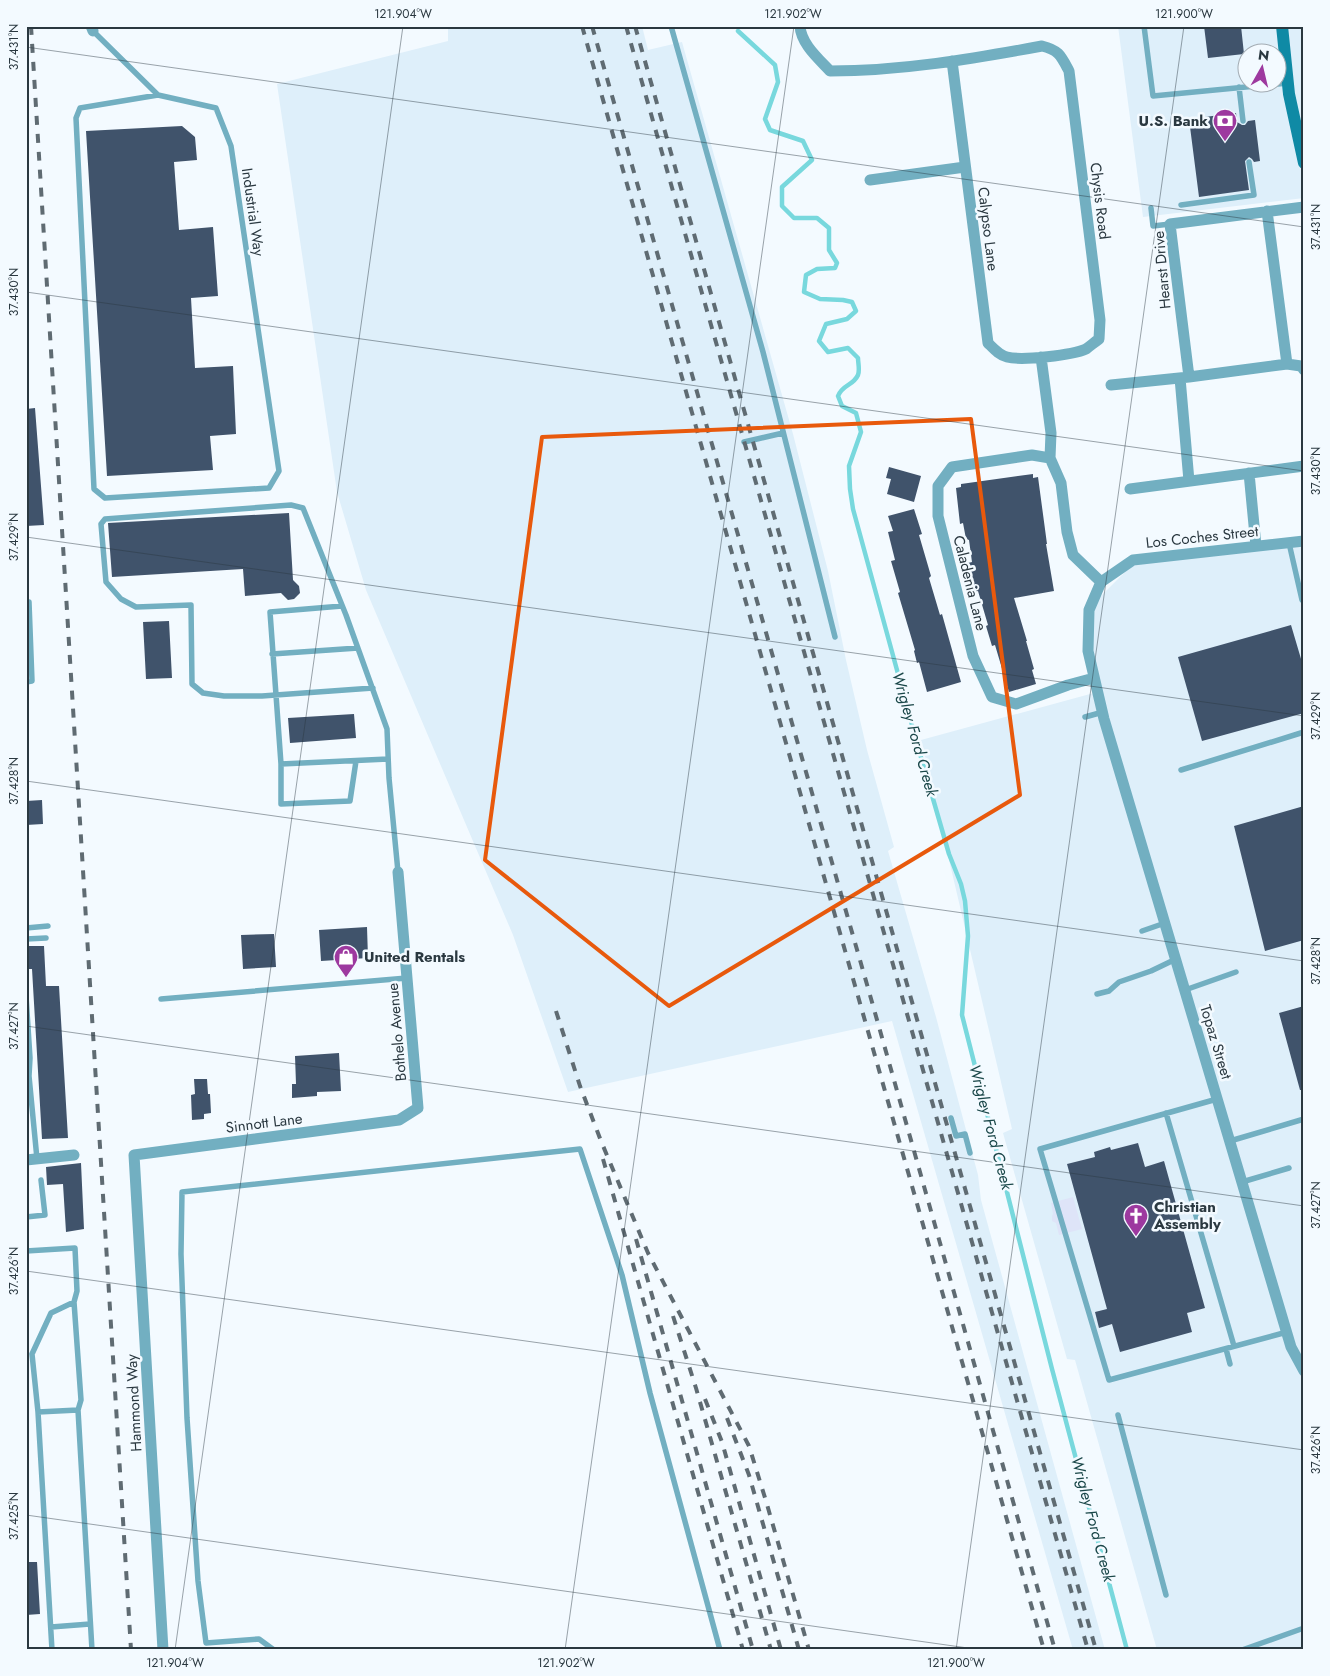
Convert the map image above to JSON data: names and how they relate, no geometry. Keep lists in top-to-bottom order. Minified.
{"streets":{"street":["Chysis Road","Calypso Lane","Hearst Drive","Los Coches Street","Caladenia Lane","Bothelo Avenue","Topaz Street","Sinnott Lane","Hammond Way"],"lane":["Industrial Way"]},"crossings":[["Chysis Road","Calypso Lane"],["Bothelo Avenue","Sinnott Lane"],["Sinnott Lane","Hammond Way"]],"water":["Wrigley Ford Creek"],"places":{"bank":["U.S. Bank"],"shop":["United Rentals"],"church":["Christian Assembly"]},"north":"top","coordinates":["121.904°W","121.902°W","121.900°W","37.431°N","37.430°N","37.429°N","37.428°N","37.427°N","37.426°N","37.425°N"]}
